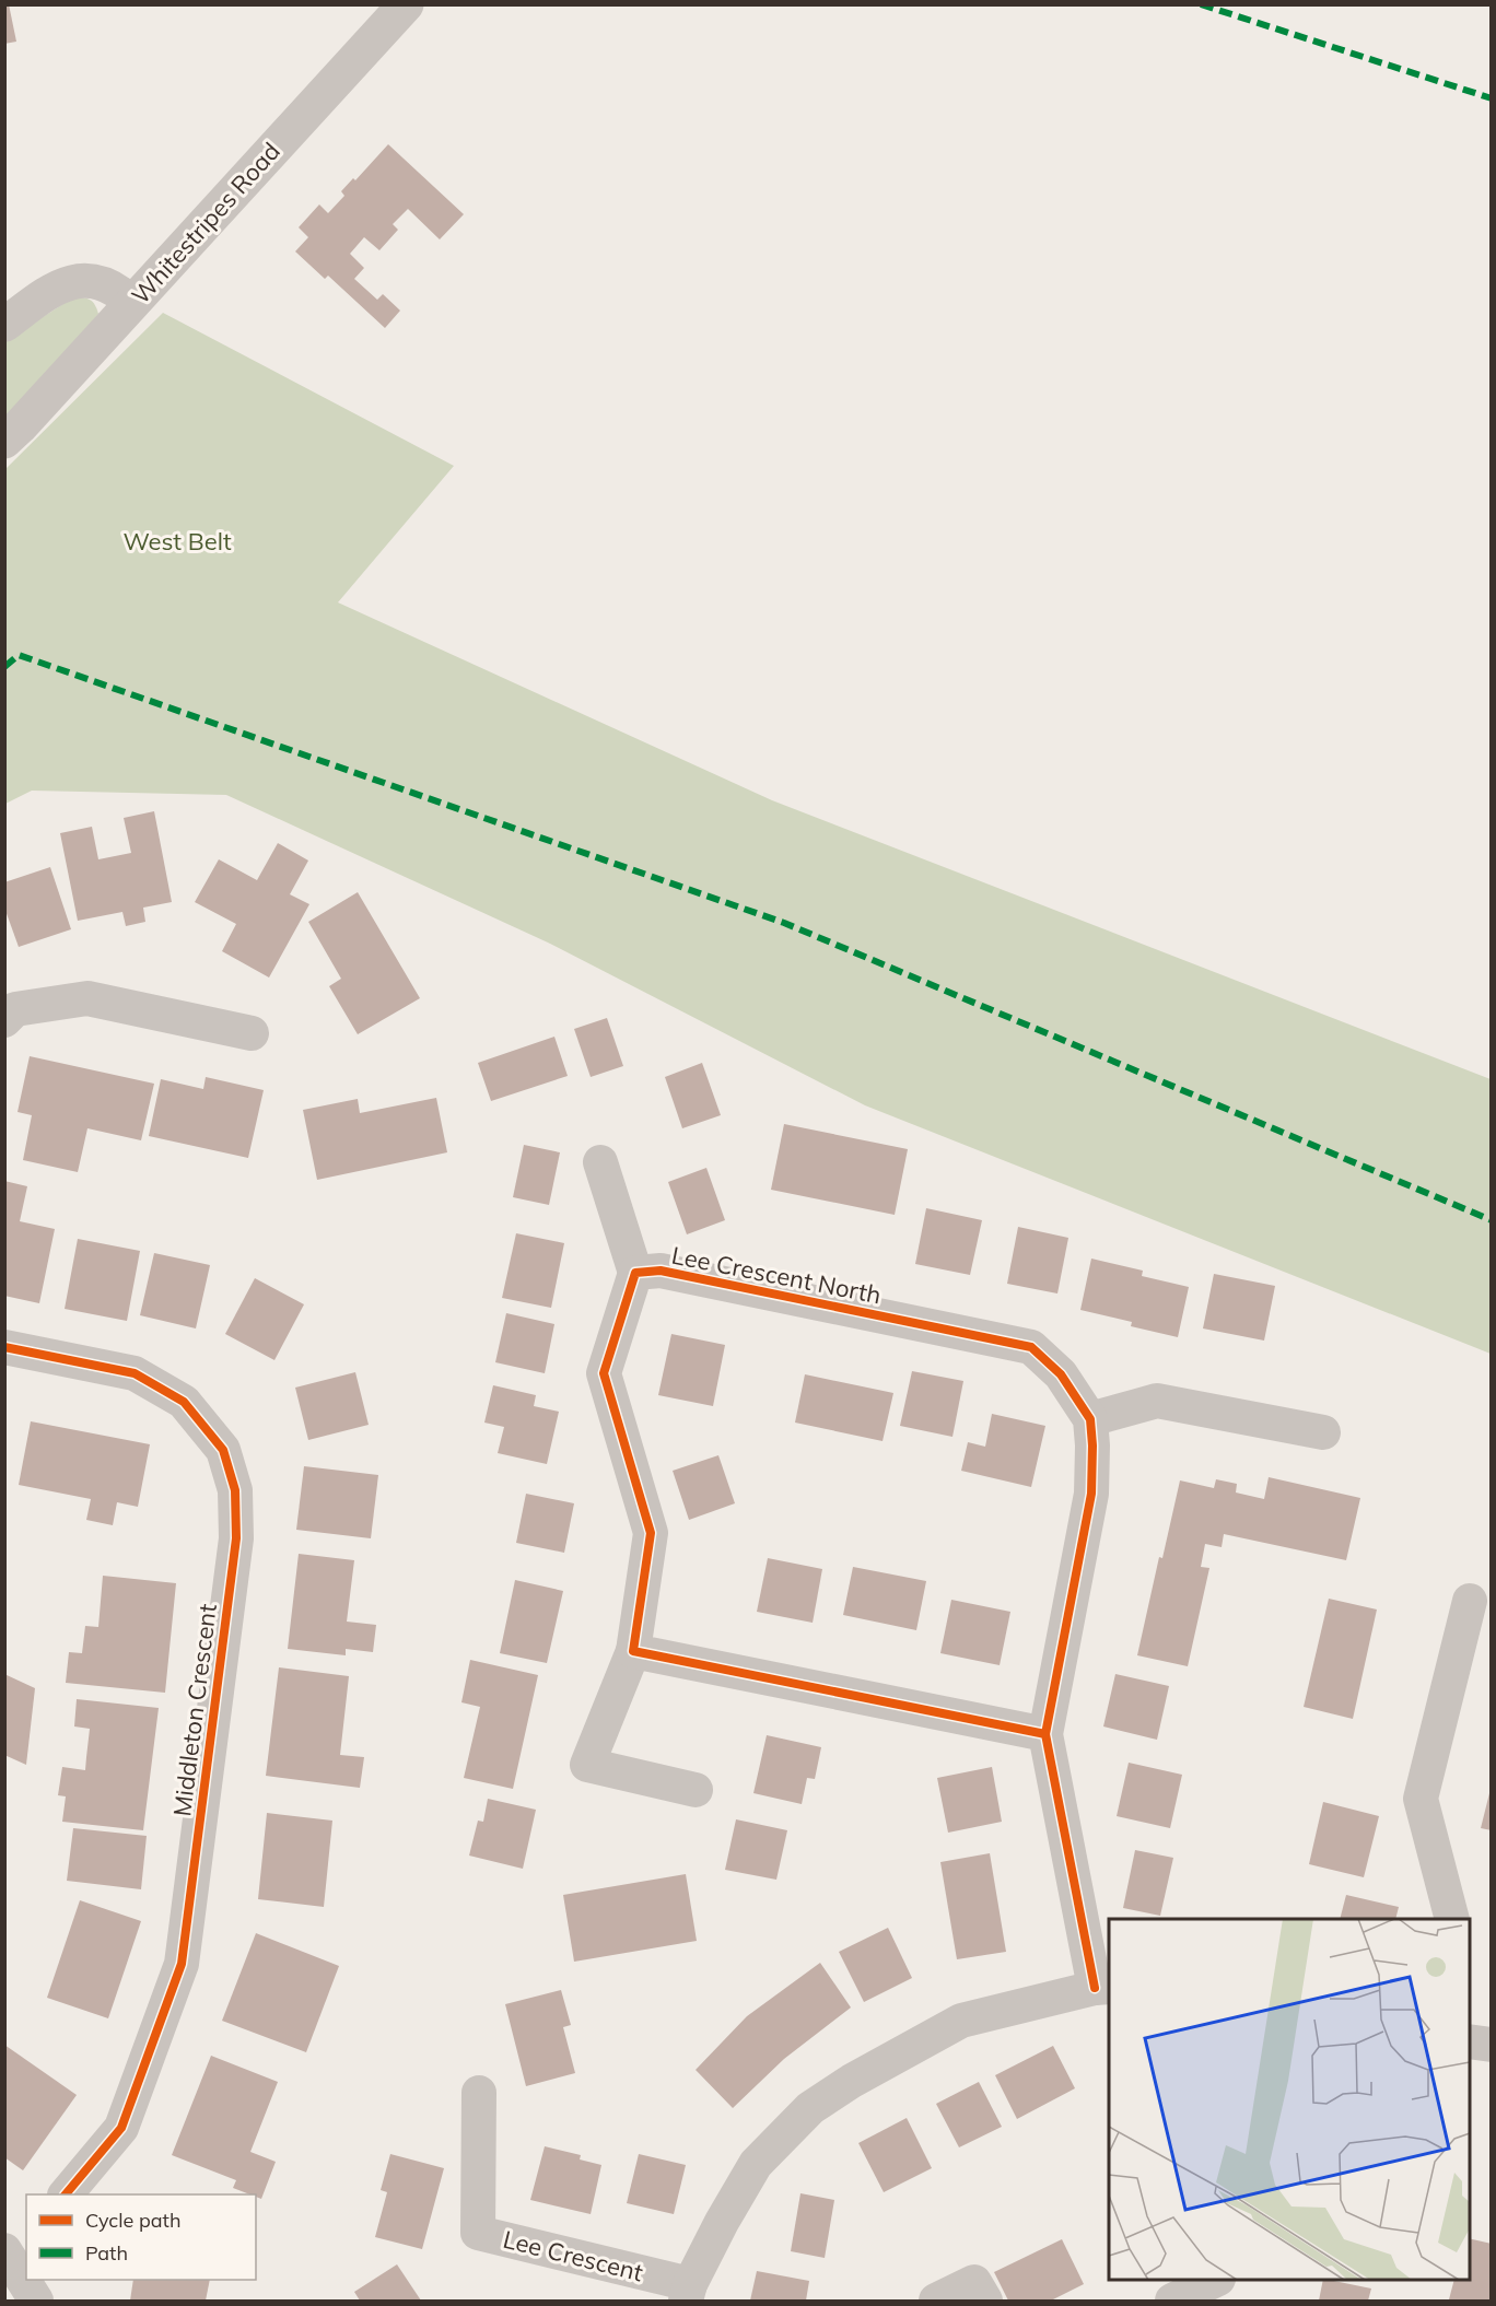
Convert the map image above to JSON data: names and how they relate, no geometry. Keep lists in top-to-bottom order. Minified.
{"streets":{"street":["Whitestripes Road","Lee Crescent North","Middleton Crescent","Lee Crescent"]},"crossings":[["Lee Crescent North","Lee Crescent"]],"parks":["West Belt"],"legend":["Cycle path","Path"]}
